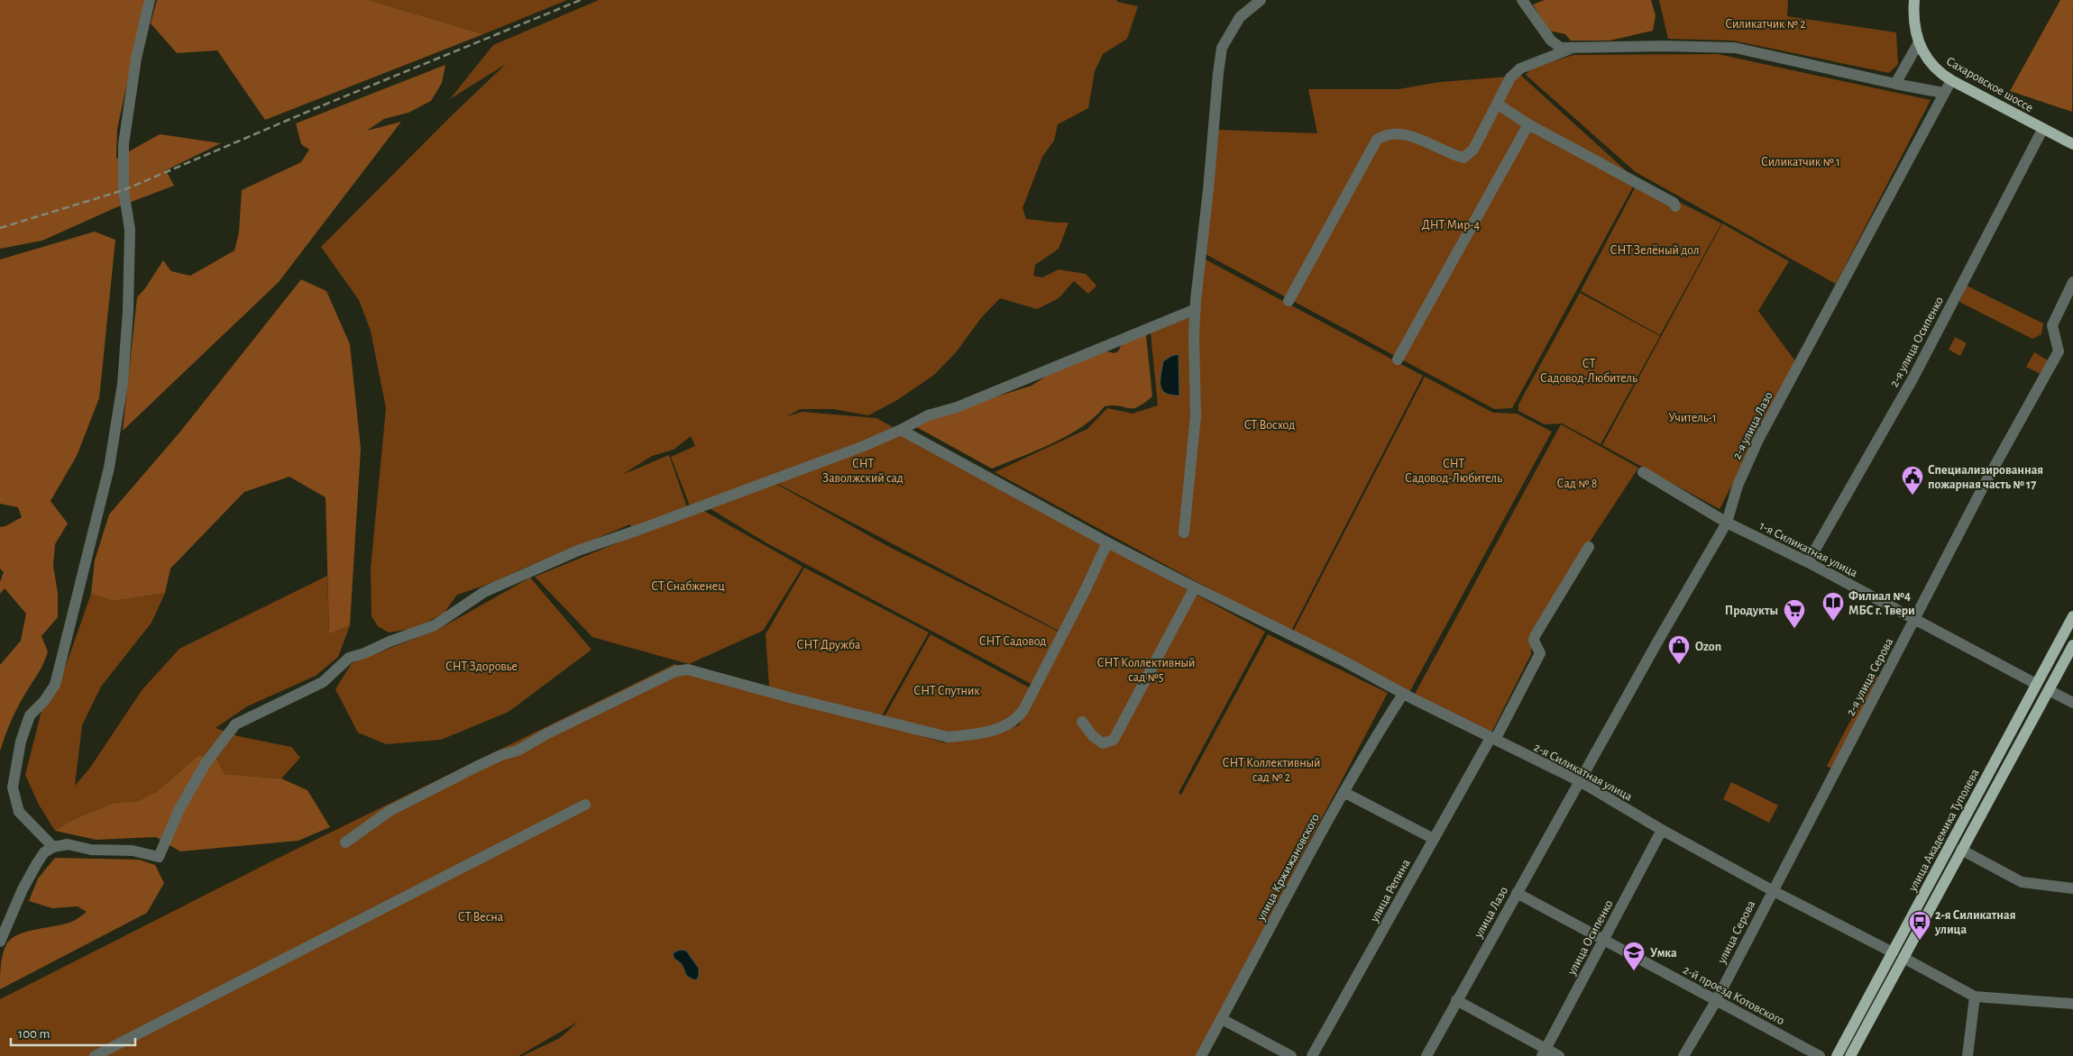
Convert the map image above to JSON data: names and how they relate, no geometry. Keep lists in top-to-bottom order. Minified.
{"streets":{"main road":["Сахаровское шоссе","улица Академика Туполева"],"street":["2-я улица Осипенко","2-я улица Лазо","1-я Силикатная улица","2-я улица Серова","2-я Силикатная улица","улица Кржижановского","улица Репина","улица Лазо","улица Серова","улица Осипенко","2-й проезд Котовского"]},"crossings":[["Сахаровское шоссе","2-я улица Осипенко"],["Сахаровское шоссе","2-я улица Лазо"],["2-я улица Осипенко","1-я Силикатная улица"],["2-я улица Лазо","1-я Силикатная улица"],["2-я улица Лазо","2-я Силикатная улица"],["2-я улица Лазо","улица Лазо"],["1-я Силикатная улица","2-я улица Серова"],["1-я Силикатная улица","улица Академика Туполева"],["2-я улица Серова","2-я Силикатная улица"],["2-я улица Серова","улица Серова"],["2-я Силикатная улица","улица Академика Туполева"],["2-я Силикатная улица","улица Кржижановского"],["2-я Силикатная улица","улица Репина"],["2-я Силикатная улица","улица Лазо"],["2-я Силикатная улица","улица Серова"],["2-я Силикатная улица","улица Осипенко"],["улица Лазо","2-й проезд Котовского"],["улица Серова","2-й проезд Котовского"],["улица Осипенко","2-й проезд Котовского"]],"parks":["Силикатчик № 2","Силикатчик № 1","ДНТ Мир-4","СНТ Зелёный дол","СТ Садовод-Любитель","Учитель-1","СТ Восход","СНТ Заволжский сад","СНТ Садовод-Любитель","Сад № 8","СТ Снабженец","СНТ Садовод","СНТ Дружба","СНТ Коллективный сад №5","СНТ Здоровье","СНТ Спутник","СНТ Коллективный сад № 2","СТ Весна"],"places":{"public building":["Специализированная пожарная часть № 17"],"library":["Филиал №4 МБС г. Твери"],"supermarket":["Продукты"],"shop":["Ozon"],"bus stop":["2-я Силикатная улица"],"school or university":["Умка"]},"scale_bar":"100 m"}
